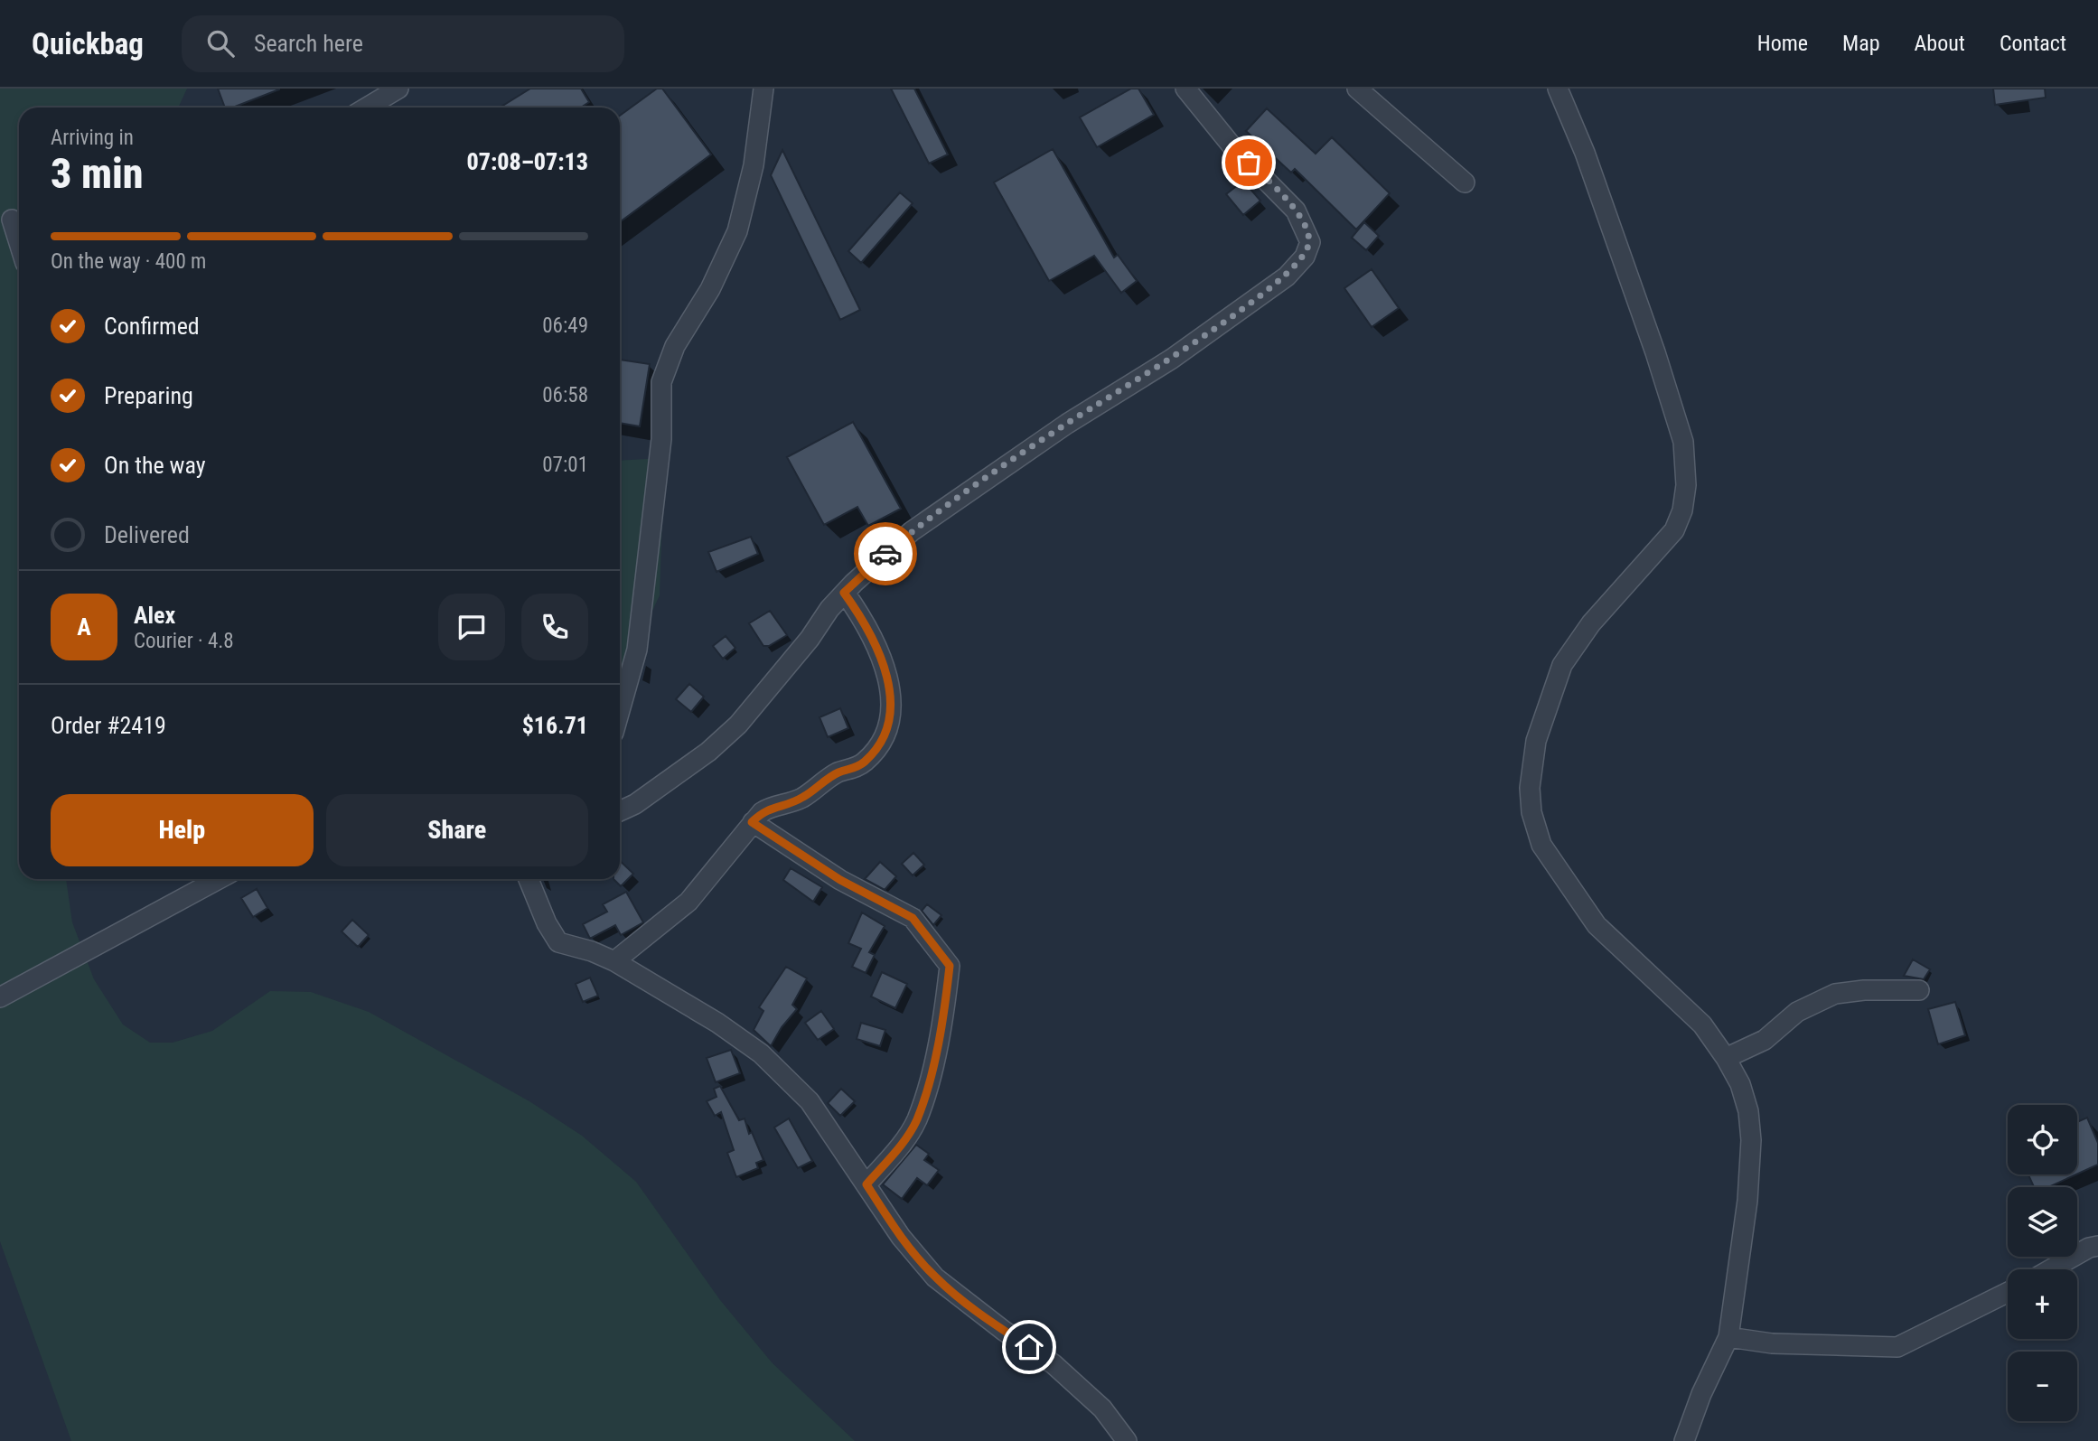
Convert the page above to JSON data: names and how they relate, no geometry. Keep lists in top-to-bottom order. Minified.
{"page":{"header":"Quickbag","search":"Search here","nav":["Home","Map","About","Contact"],"heading":["3 min","Arriving in","07:08–07:13"],"panel":["Alex","Courier · 4.8","Order #2419","$16.71"],"bar":"On the way · 400 m","list":[["Confirmed","06:49"],["Preparing","06:58"],["On the way","07:01"],"Delivered"],"round":"A","buttons":["Help","Share"],"map_buttons":["+","−"]}}
